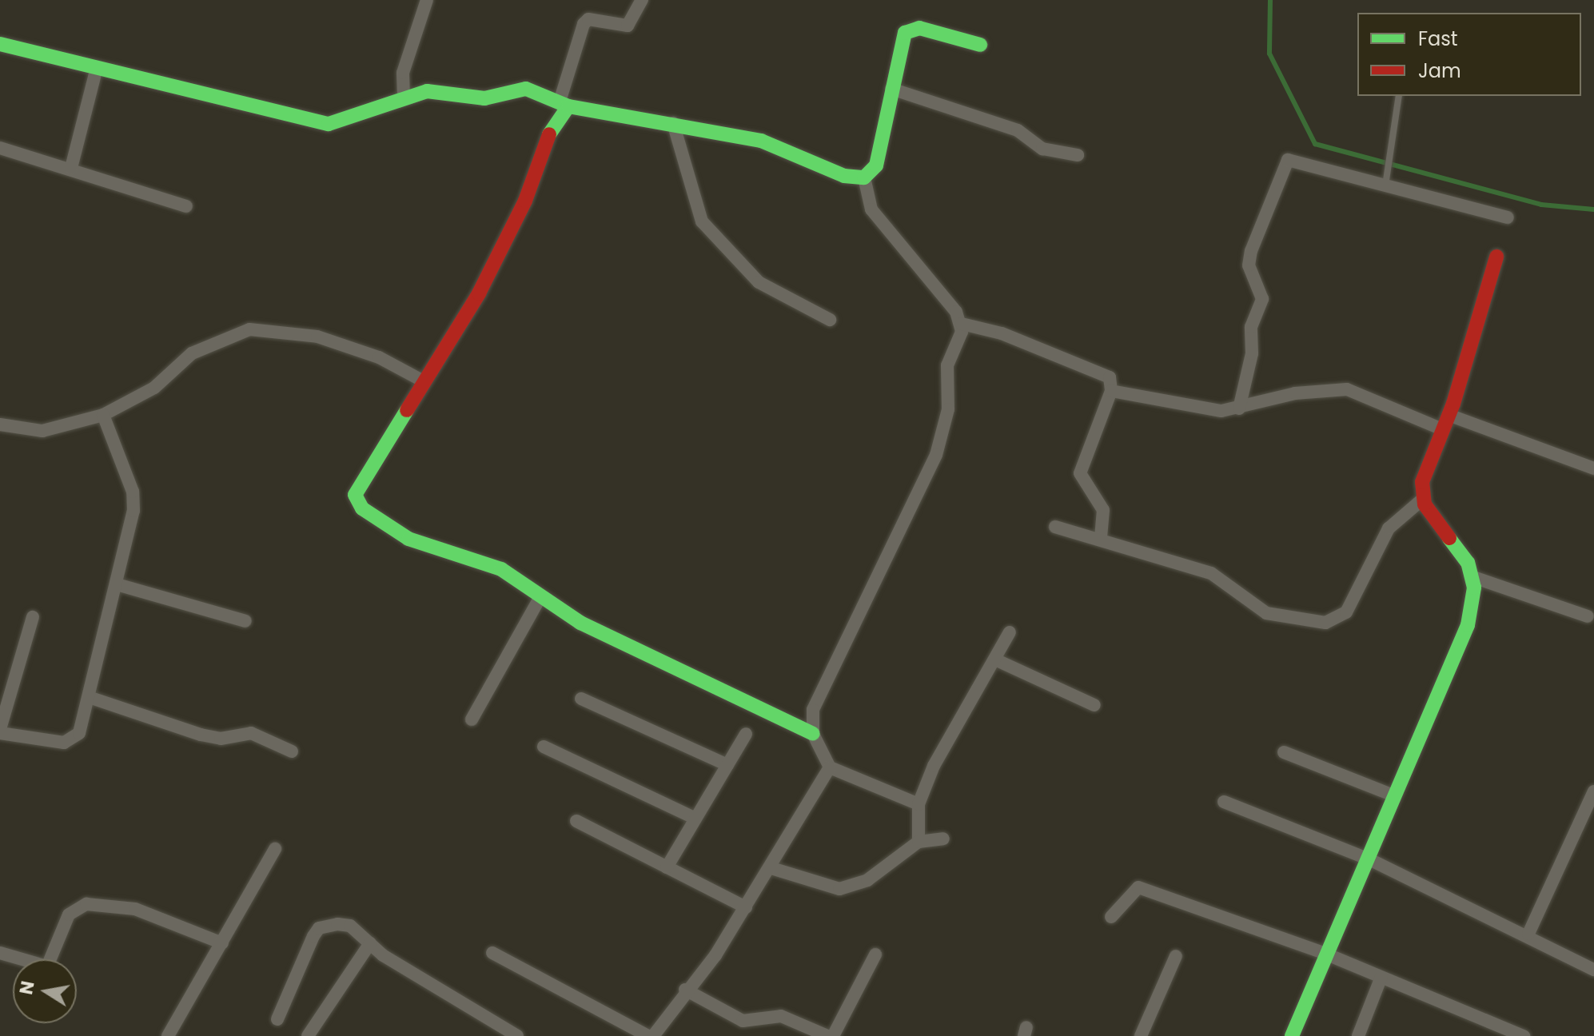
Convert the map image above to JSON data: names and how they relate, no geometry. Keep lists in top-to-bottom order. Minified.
{"legend":["Fast","Jam"],"north":"left"}
